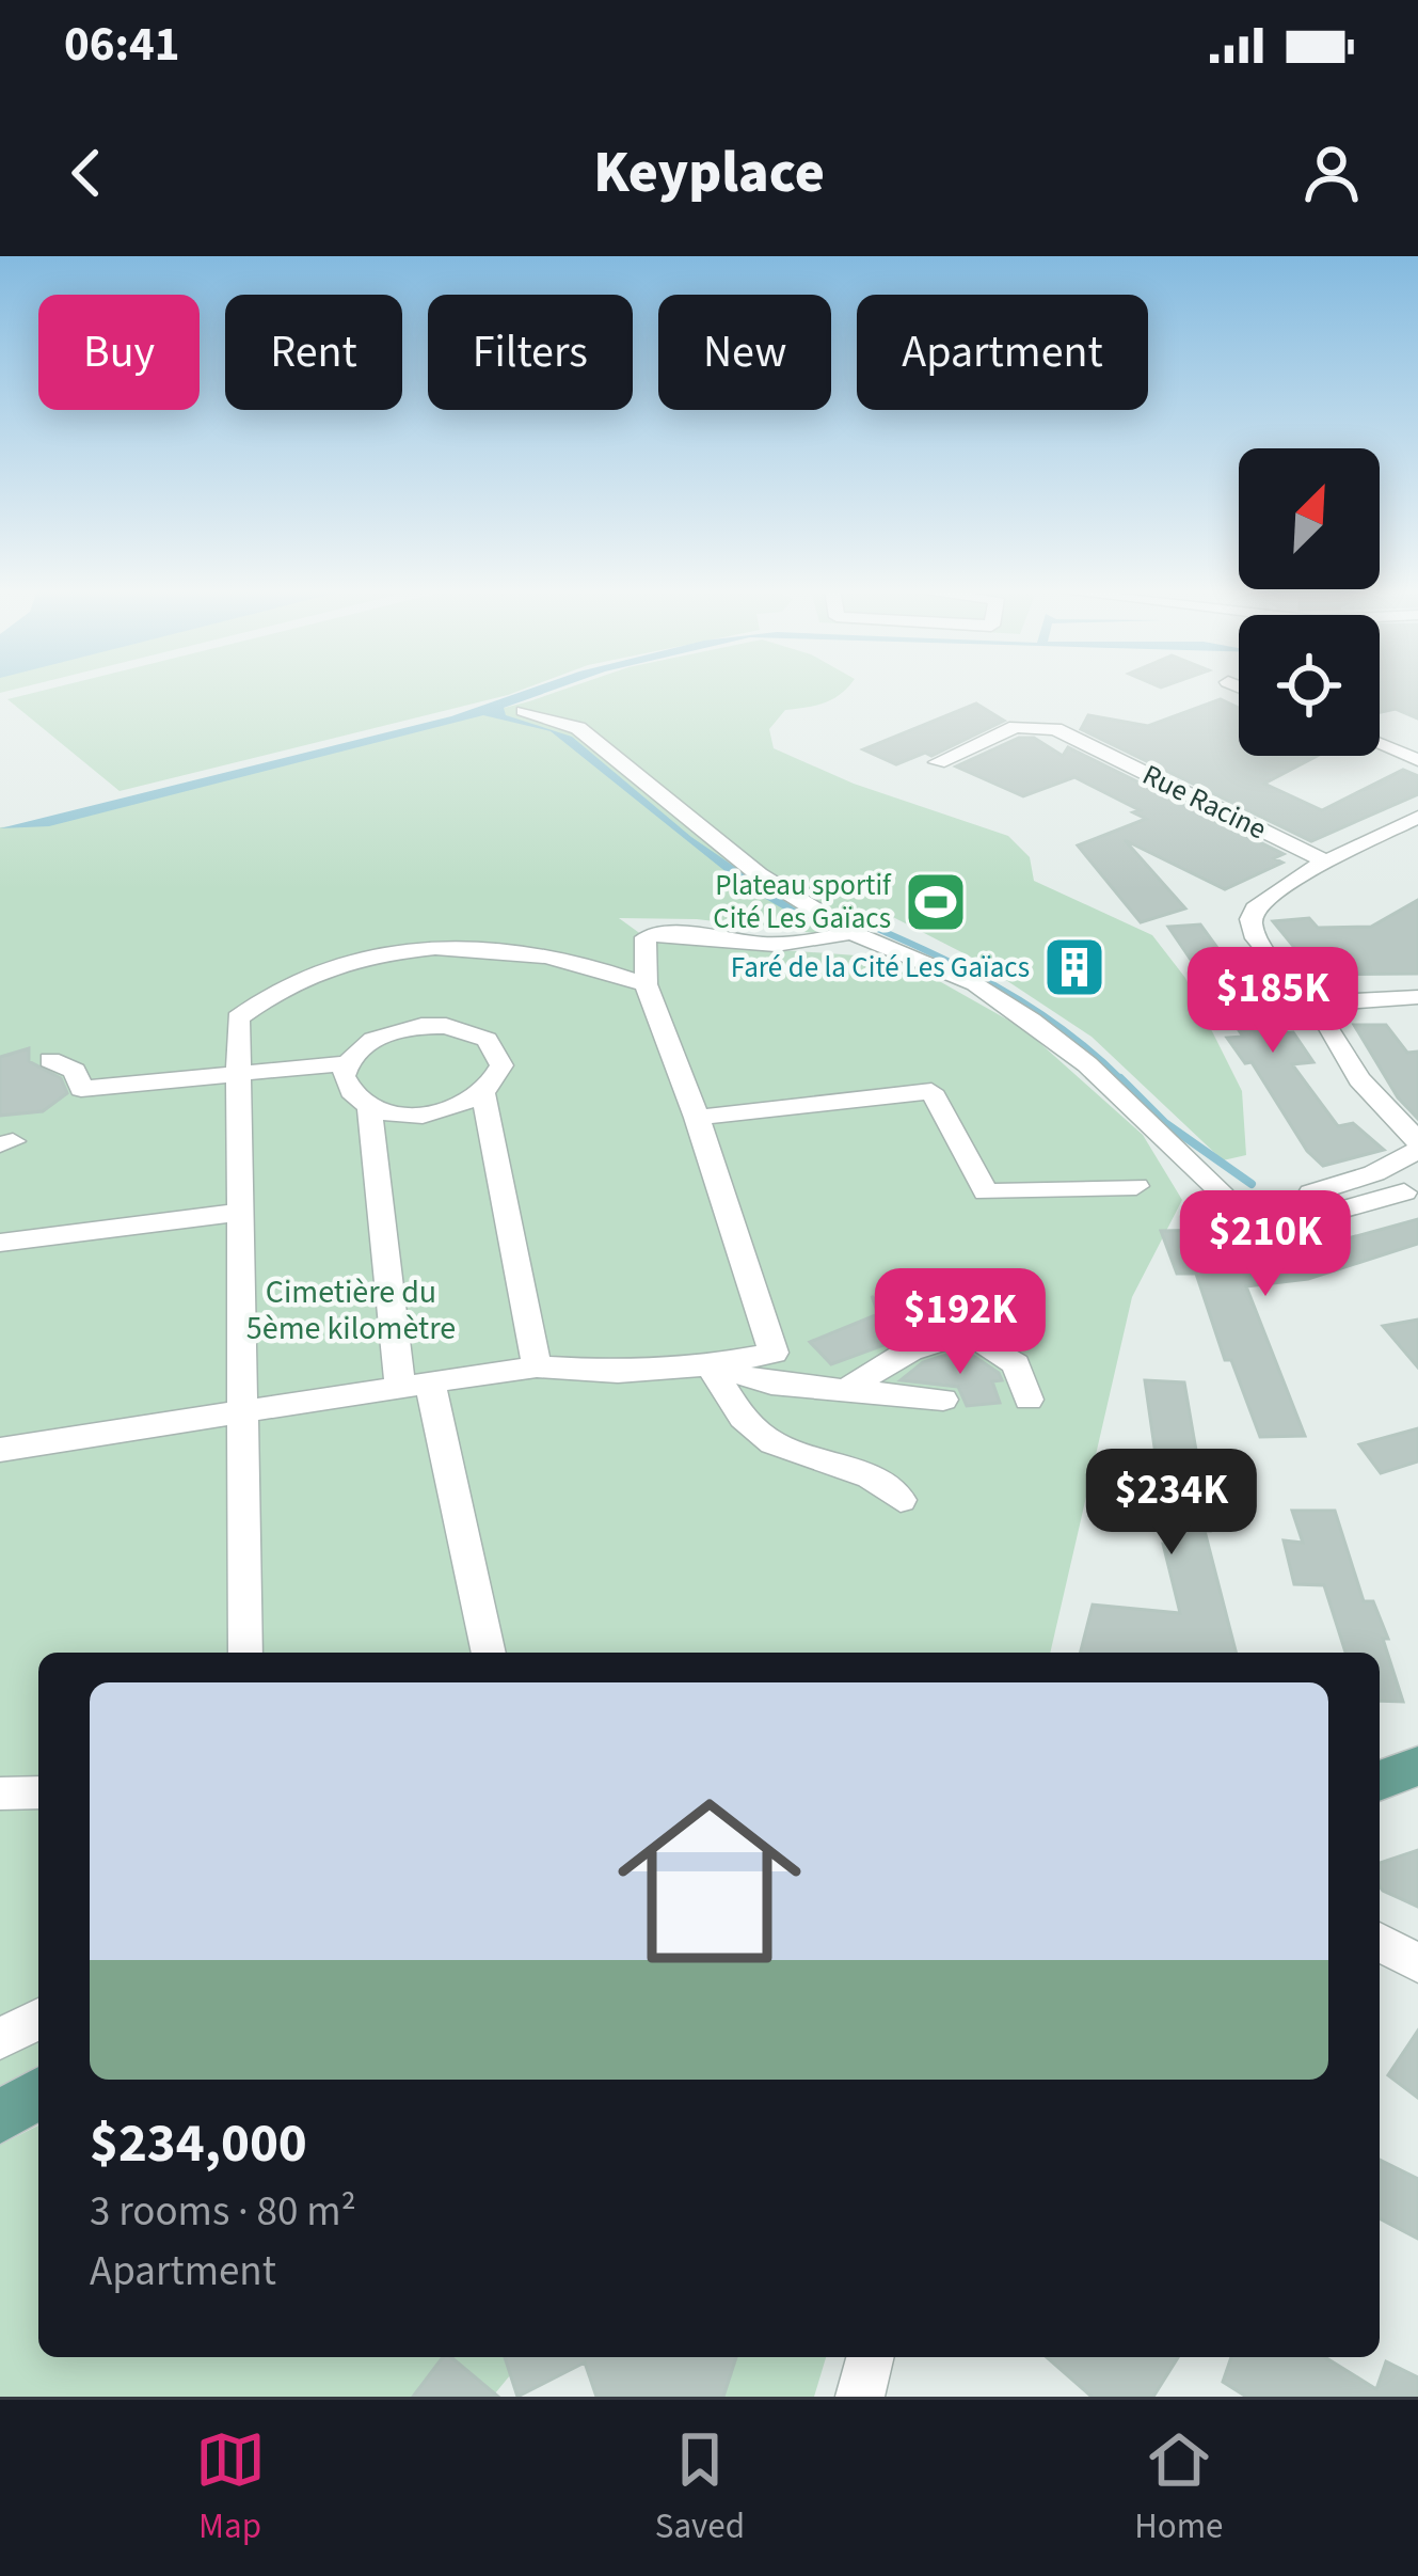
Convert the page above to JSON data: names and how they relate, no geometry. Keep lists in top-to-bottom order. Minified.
{"streets":{"street":["Rue Racine"]},"parks":["Cimetière du 5ème kilomètre"],"places":{"sports":["Plateau sportif Cité Les Gaïacs"],"building":["Faré de la Cité Les Gaïacs"]},"north":"top right","page":{"status":"06:41","header":"Keyplace","chip":["Buy","Rent","Filters","New","Apartment"],"price":["$185K","$210K","$192K","$234K"],"list":[{"name":"$234,000","note":"3 rooms · 80 m² · Apartment"}],"tabs":["Map","Saved","Home"]}}
